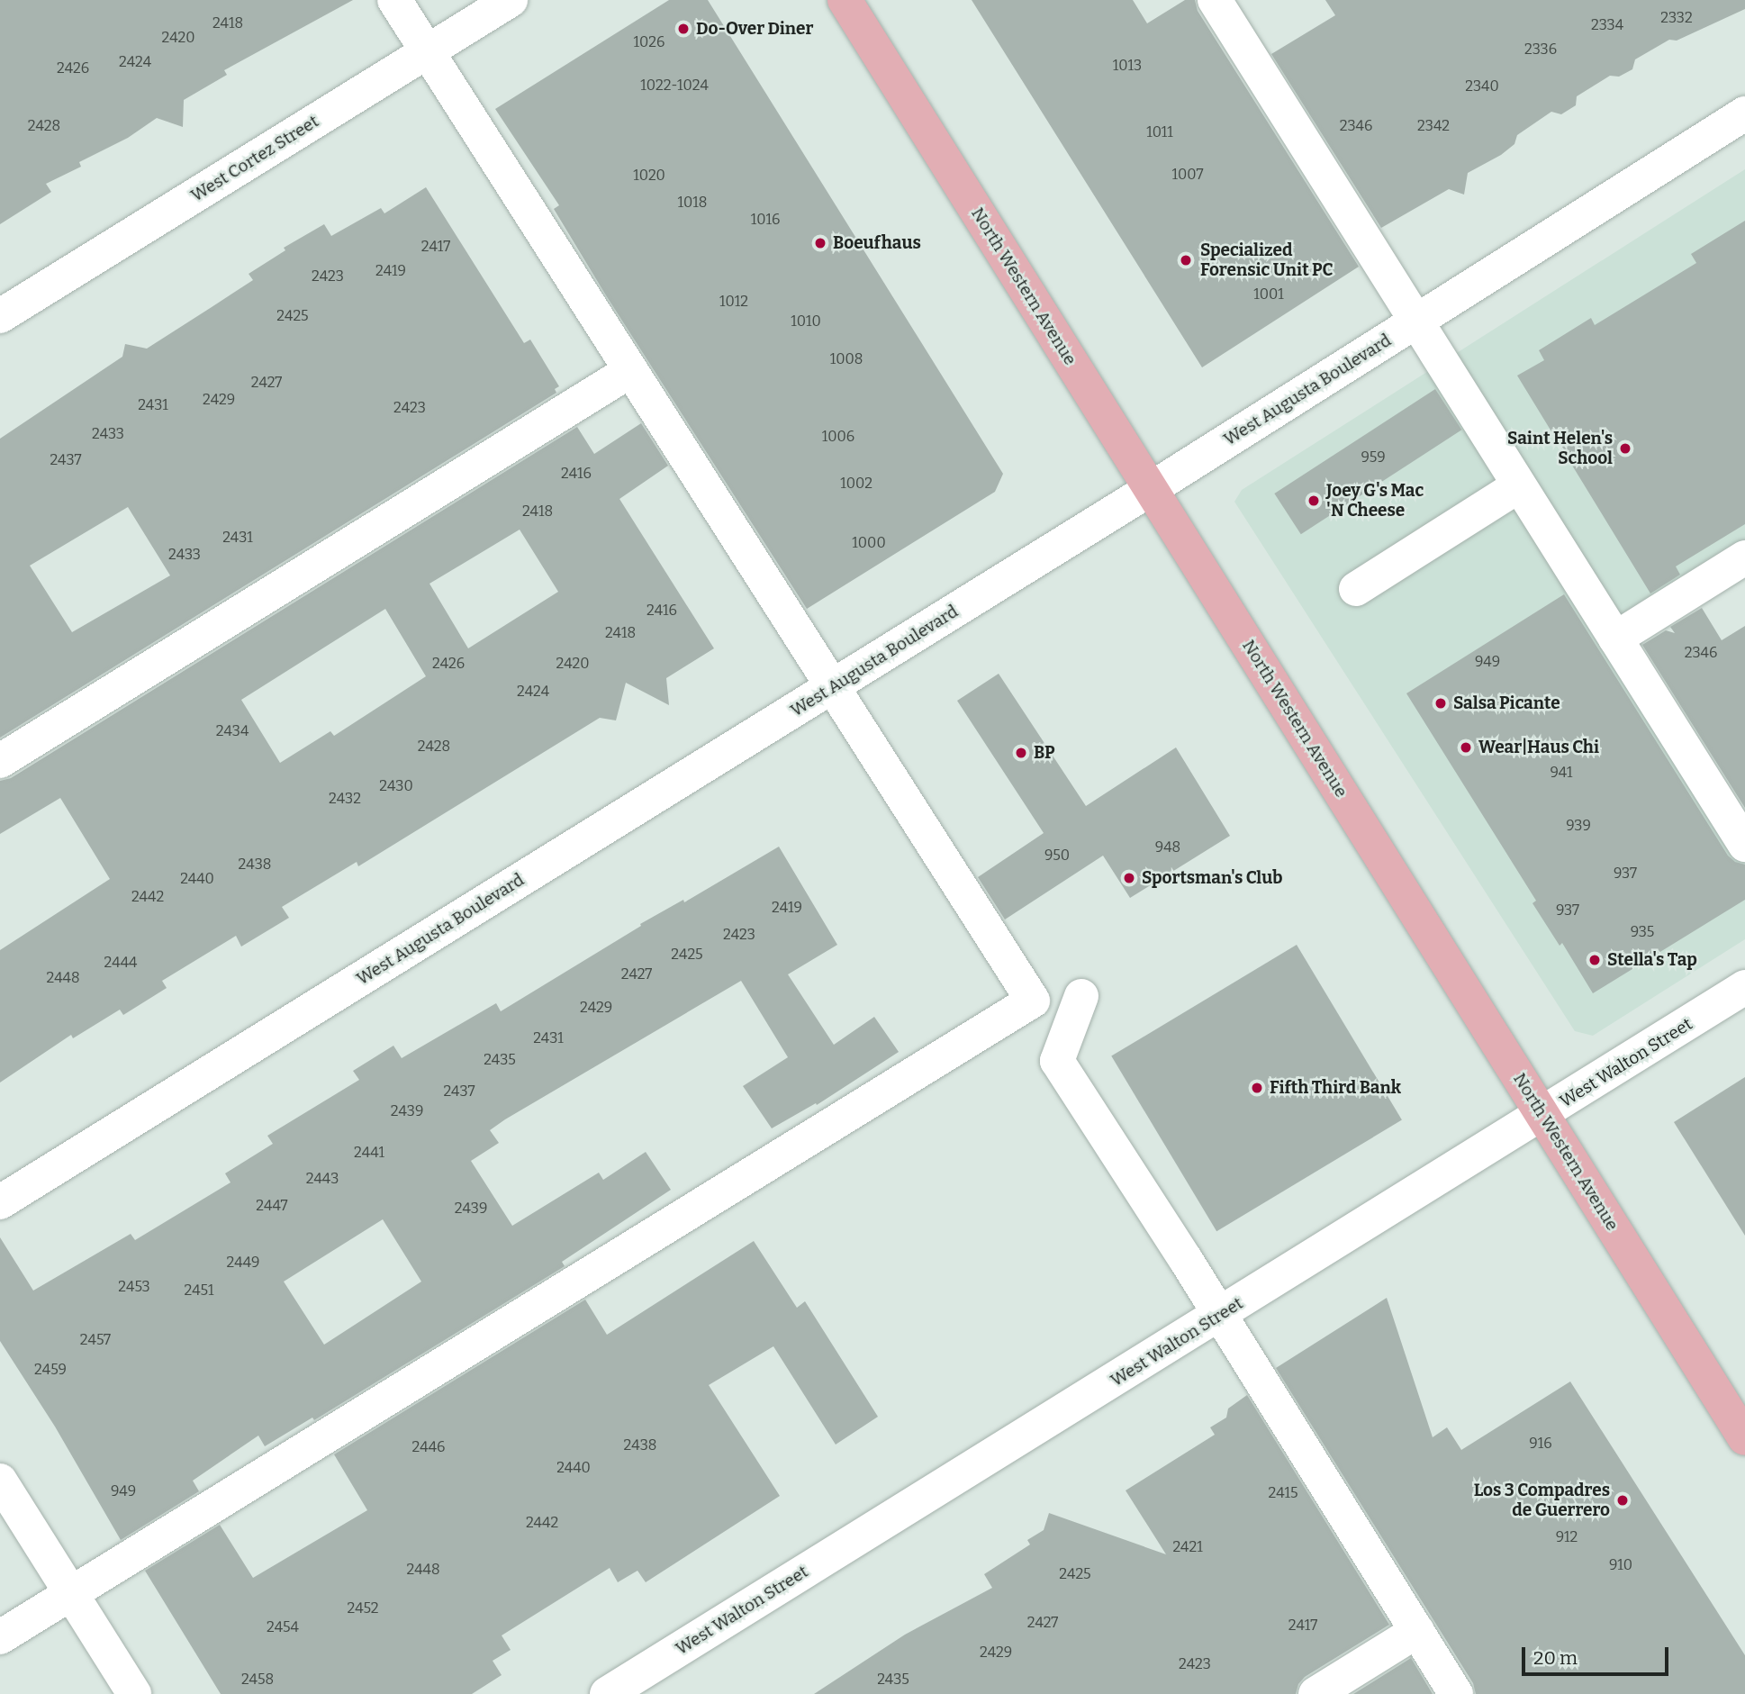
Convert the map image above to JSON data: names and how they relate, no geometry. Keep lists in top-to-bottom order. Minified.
{"streets":{"main road":["North Western Avenue"],"street":["West Cortez Street","West Augusta Boulevard","West Walton Street"]},"crossings":[["North Western Avenue","West Augusta Boulevard"],["North Western Avenue","West Walton Street"]],"places":["Do-Over Diner","Boeufhaus","Specialized Forensic Unit PC","Saint Helen's School","Joey G's Mac 'N Cheese","Salsa Picante","Wear|Haus Chi","BP","Sportsman's Club","Stella's Tap","Fifth Third Bank","Los 3 Compadres de Guerrero"],"house_numbers":["2332","2418","2334","2420","1026","2336","2424","1013","2426","1022-1024","2340","2428","2346","2342","1011","1007","1020","1018","1016","2417","2419","2423","1001","1012","2425","1010","1008","2427","2429","2431","2423","2433","1006","959","2437","2416","1002","2418","2431","1000","2433","2416","2418","2346","949","2426","2420","2424","2434","2428","941","2430","2432","939","948","950","2438","937","2440","2442","2419","937","935","2423","2425","2444","2427","2448","2429","2431","2435","2437","2439","2441","2443","2447","2439","2449","2453","2451","2457","2459","916","2438","2446","2440","949","2415","2442","912","2421","910","2448","2425","2452","2427","2417","2454","2429","2423","2458","2435"],"scale_bar":"20 m"}
